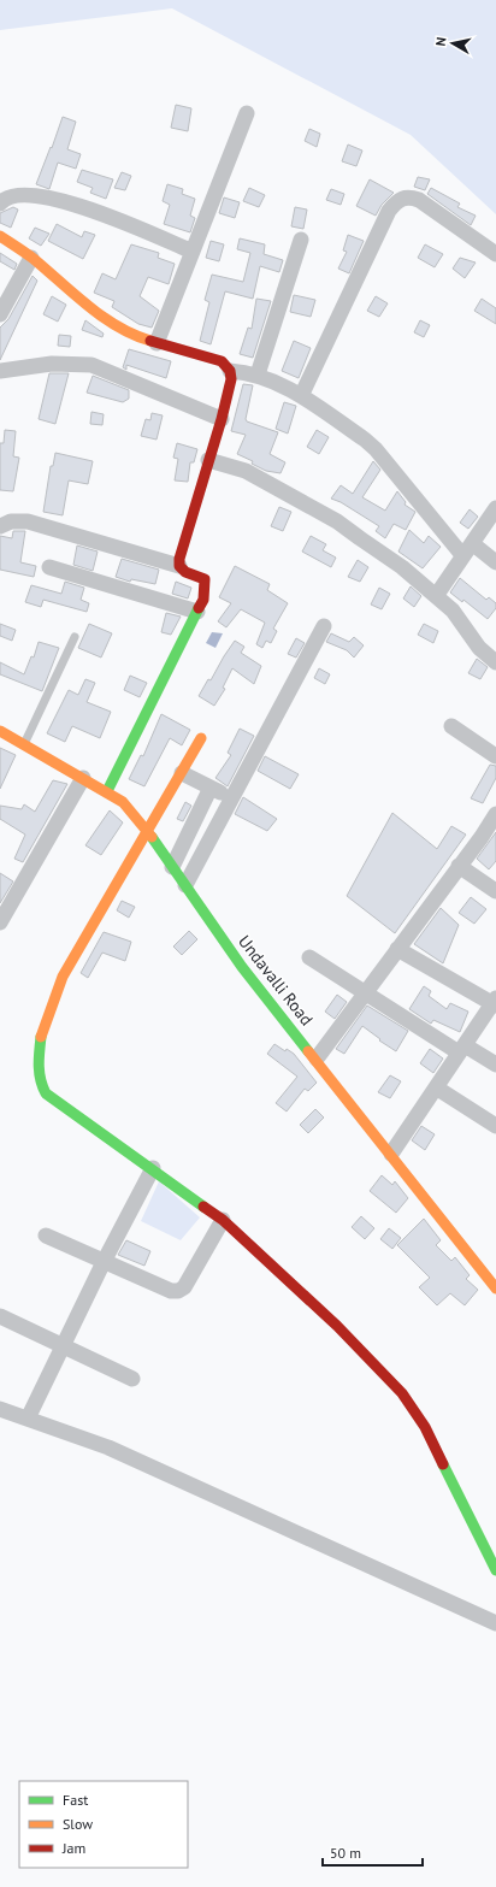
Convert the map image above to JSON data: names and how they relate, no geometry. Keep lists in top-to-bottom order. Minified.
{"streets":{"street":["Undavalli Road"]},"legend":["Fast","Slow","Jam"],"scale_bar":"50 m","north":"left"}
